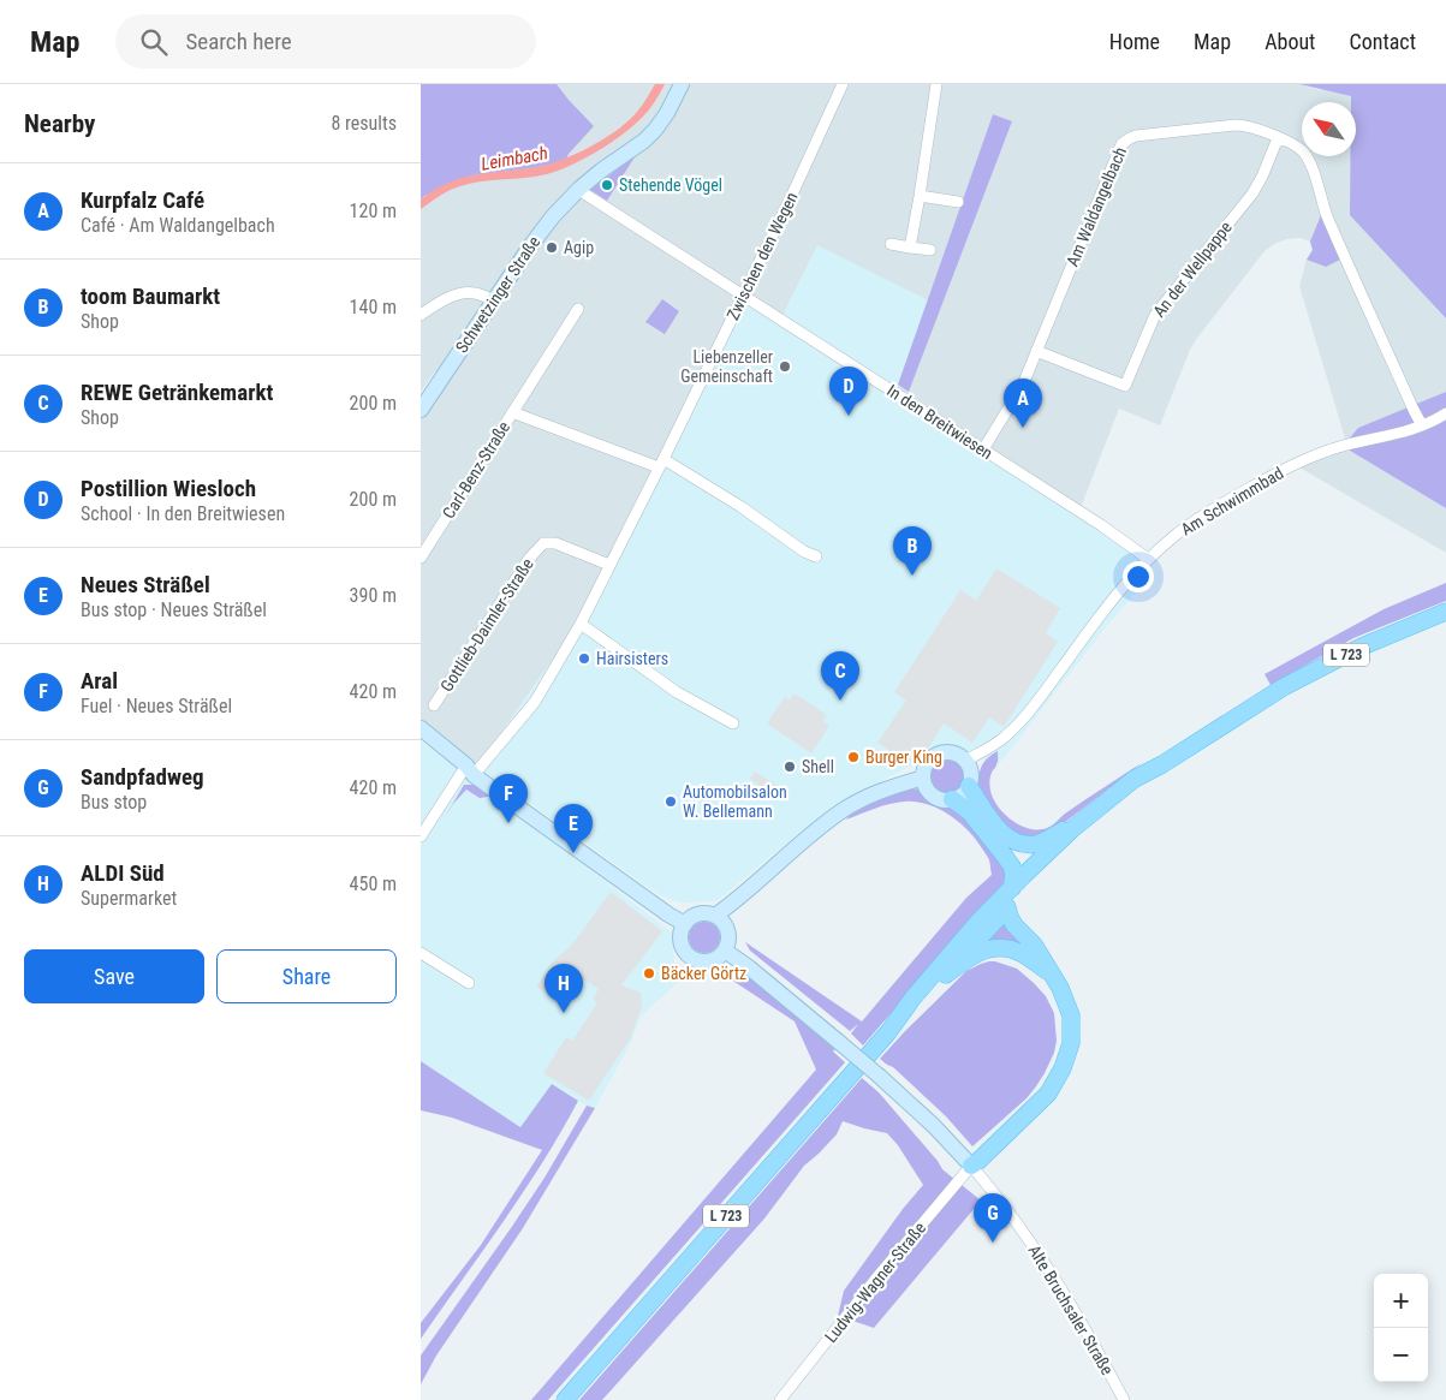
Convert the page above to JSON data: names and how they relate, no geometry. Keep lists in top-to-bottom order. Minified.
{"streets":{"main road":["L 723"],"street":["Am Waldangelbach","Zwischen den Wegen","An der Wellpappe","Schwetzinger Straße","In den Breitwiesen","Carl-Benz-Straße","Am Schwimmbad","Gottlieb-Daimler-Straße","Ludwig-Wagner-Straße","Alte Bruchsaler Straße"]},"crossings":[["Am Waldangelbach","An der Wellpappe"],["Am Waldangelbach","In den Breitwiesen"],["Am Waldangelbach","Am Schwimmbad"],["Zwischen den Wegen","In den Breitwiesen"],["Zwischen den Wegen","Carl-Benz-Straße"],["Zwischen den Wegen","Gottlieb-Daimler-Straße"],["Schwetzinger Straße","In den Breitwiesen"],["In den Breitwiesen","Am Schwimmbad"],["Ludwig-Wagner-Straße","Alte Bruchsaler Straße"]],"water":["Leimbach"],"places":["Stehende Vögel","Agip","Liebenzeller Gemeinschaft","Hairsisters","Burger King","Shell","Automobilsalon W. Bellemann","Bäcker Görtz"],"north":"top left","page":{"header":"Map","search":"Search here","nav":["Home","Map","About","Contact"],"heading":["Nearby","8 results"],"list":[{"mark":"A","name":"Kurpfalz Café","note":"Café · Am Waldangelbach","value":"120 m"},{"mark":"B","name":"toom Baumarkt","note":"Shop","value":"140 m"},{"mark":"C","name":"REWE Getränkemarkt","note":"Shop","value":"200 m"},{"mark":"D","name":"Postillion Wiesloch","note":"School · In den Breitwiesen","value":"200 m"},{"mark":"E","name":"Neues Sträßel","note":"Bus stop · Neues Sträßel","value":"390 m"},{"mark":"F","name":"Aral","note":"Fuel · Neues Sträßel","value":"420 m"},{"mark":"G","name":"Sandpfadweg","note":"Bus stop","value":"420 m"},{"mark":"H","name":"ALDI Süd","note":"Supermarket","value":"450 m"}],"pins":["D","A","B","C","F","E","H","G"],"buttons":["Save","Share"],"map_buttons":["+","−"]}}
